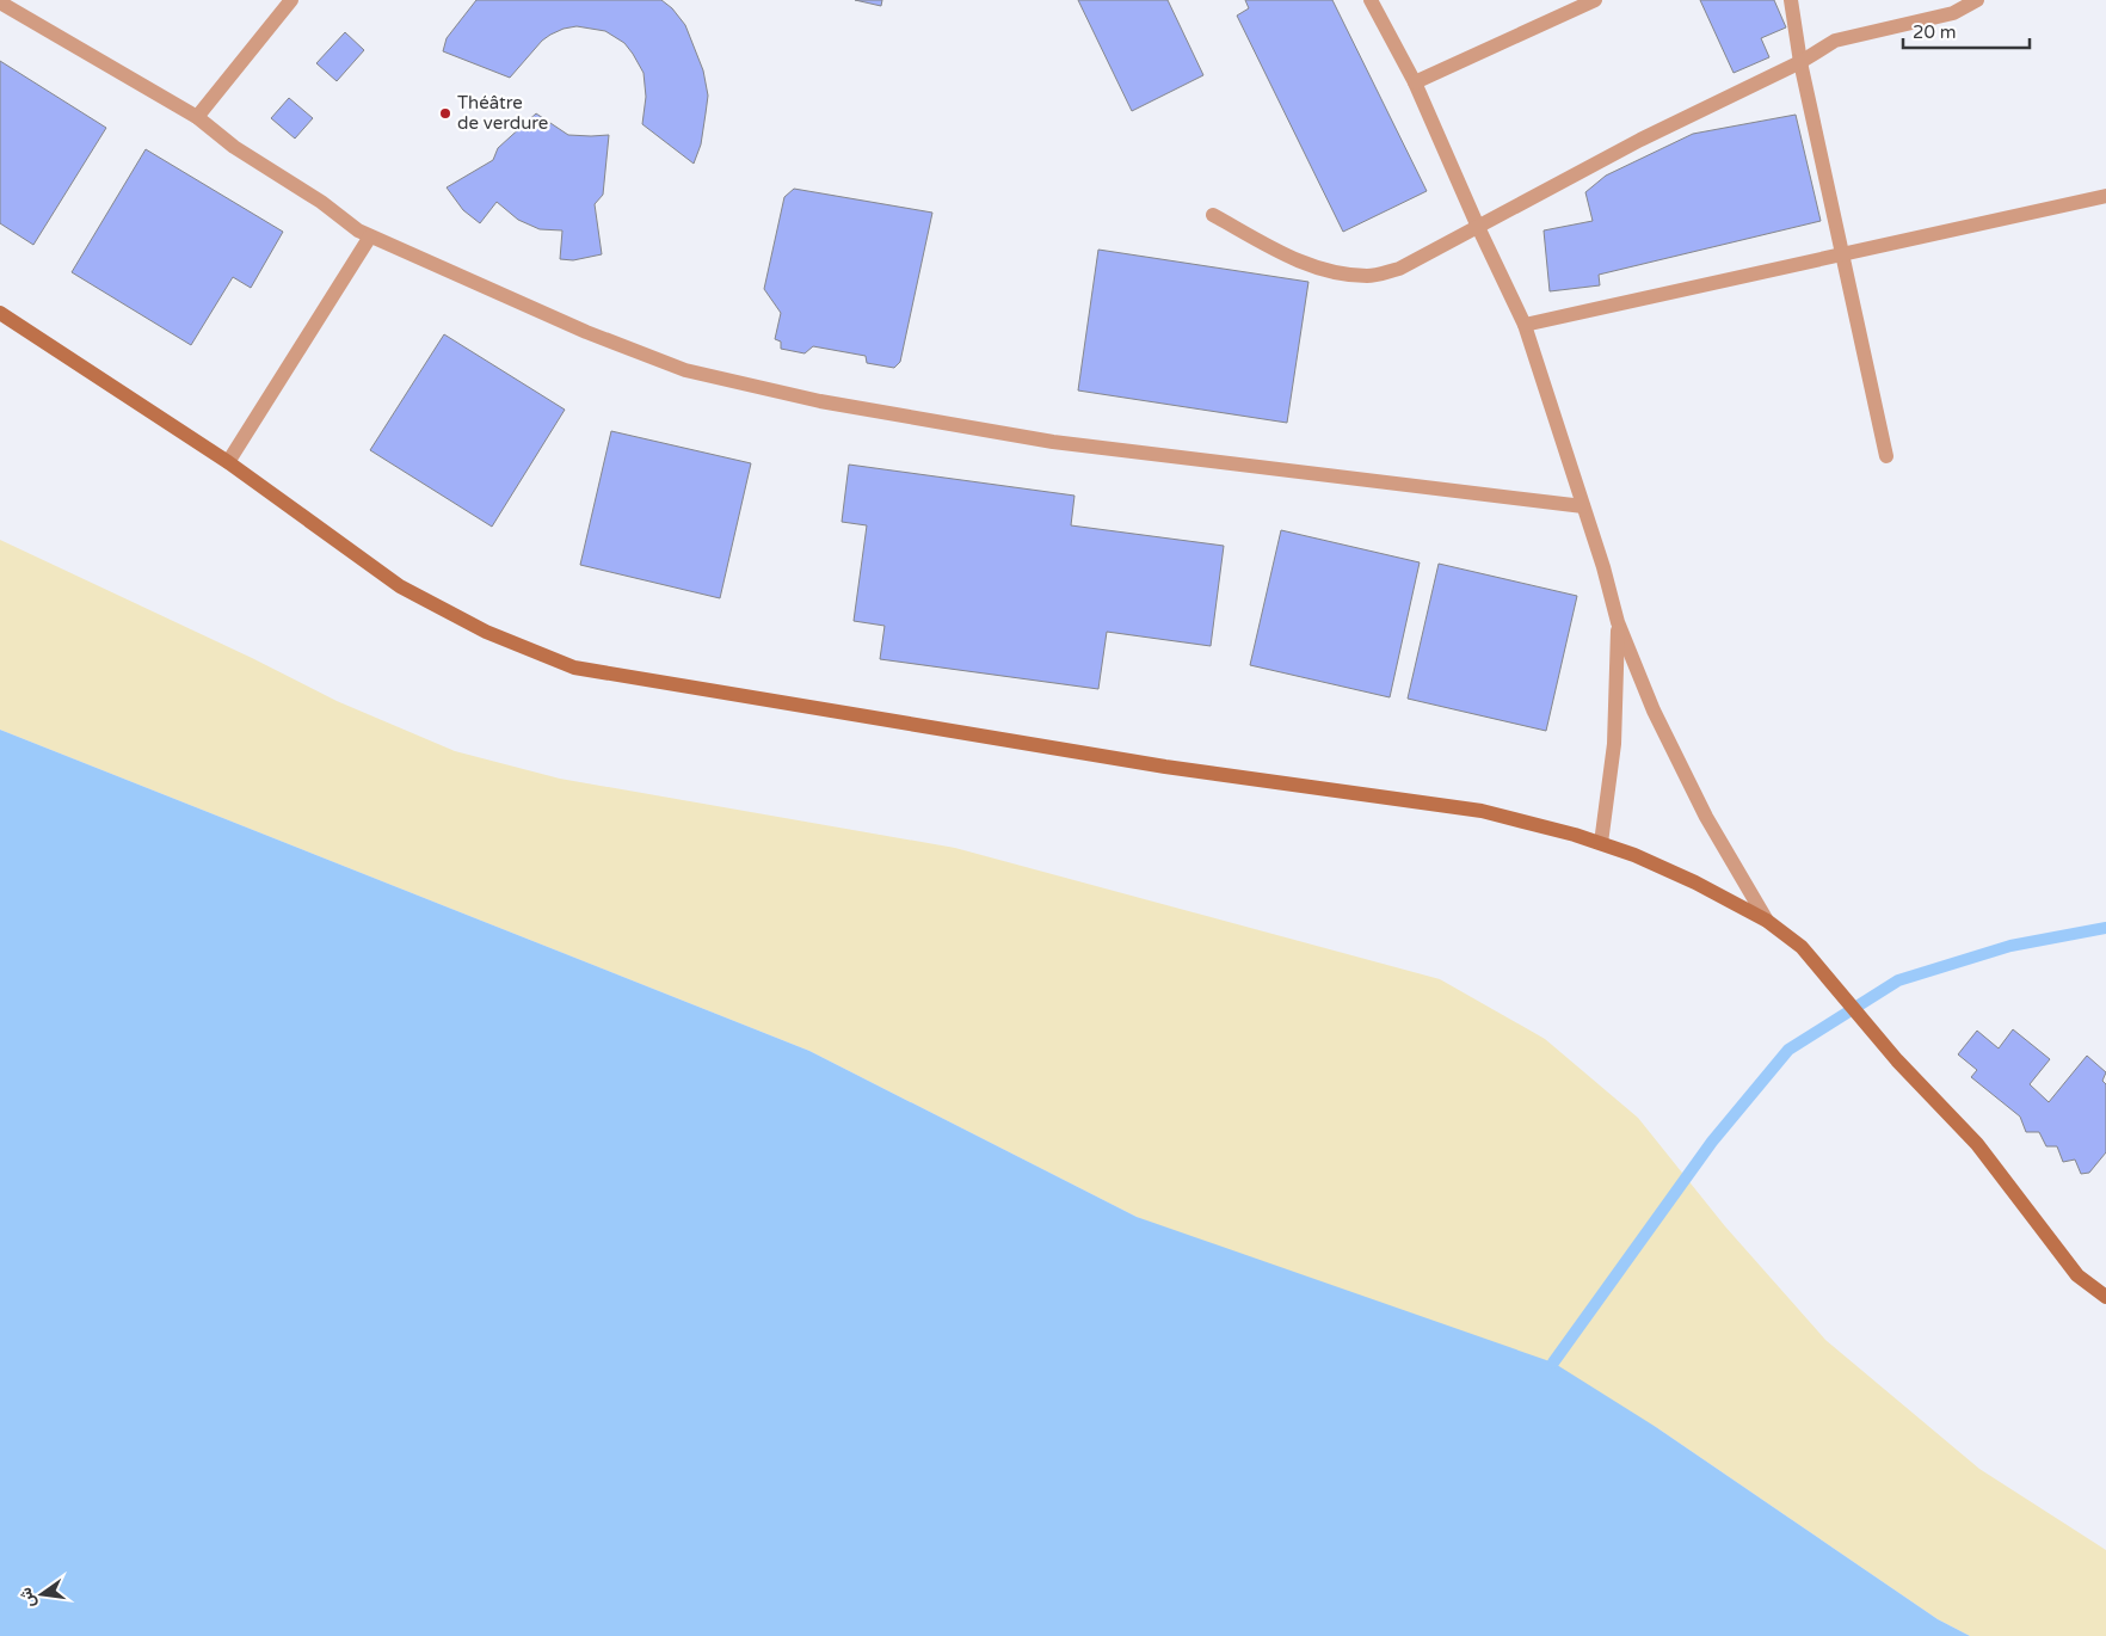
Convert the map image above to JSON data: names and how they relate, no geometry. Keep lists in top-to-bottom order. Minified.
{"places":["Théâtre de verdure"],"scale_bar":"20 m","north":"left"}
